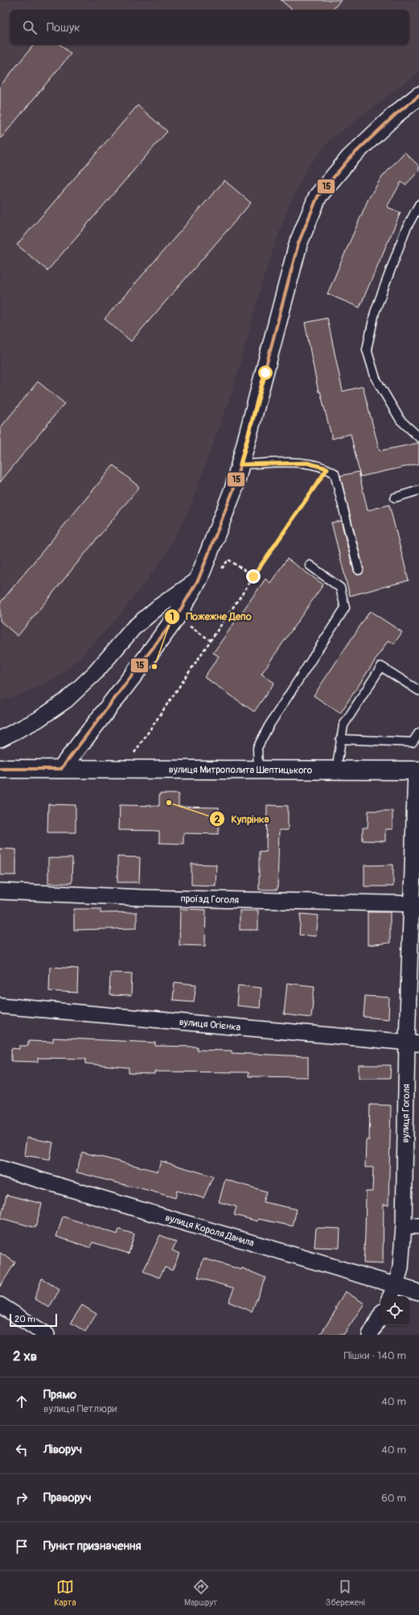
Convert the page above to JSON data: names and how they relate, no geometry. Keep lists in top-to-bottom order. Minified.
{"streets":{"main road":["вулиця Митрополита Шептицького"],"street":["проїзд Гоголя","вулиця Огієнка","вулиця Гоголя","вулиця Короля Данила"]},"crossings":[["вулиця Митрополита Шептицького","вулиця Гоголя"],["проїзд Гоголя","вулиця Гоголя"],["вулиця Огієнка","вулиця Гоголя"],["вулиця Гоголя","вулиця Короля Данила"]],"places":["Пожежне Депо","Купрінка"],"lines":["transit line 15"],"scale_bar":"20 m","page":{"search":"Пошук","scale":"20 m","heading":["2 хв","Пішки · 140 m"],"list":[["Прямо","вулиця Петлюри","40 m"],["Ліворуч","40 m"],["Праворуч","60 m"],"Пункт призначення"],"nav":["Карта","Маршрут","Збережені"]}}
